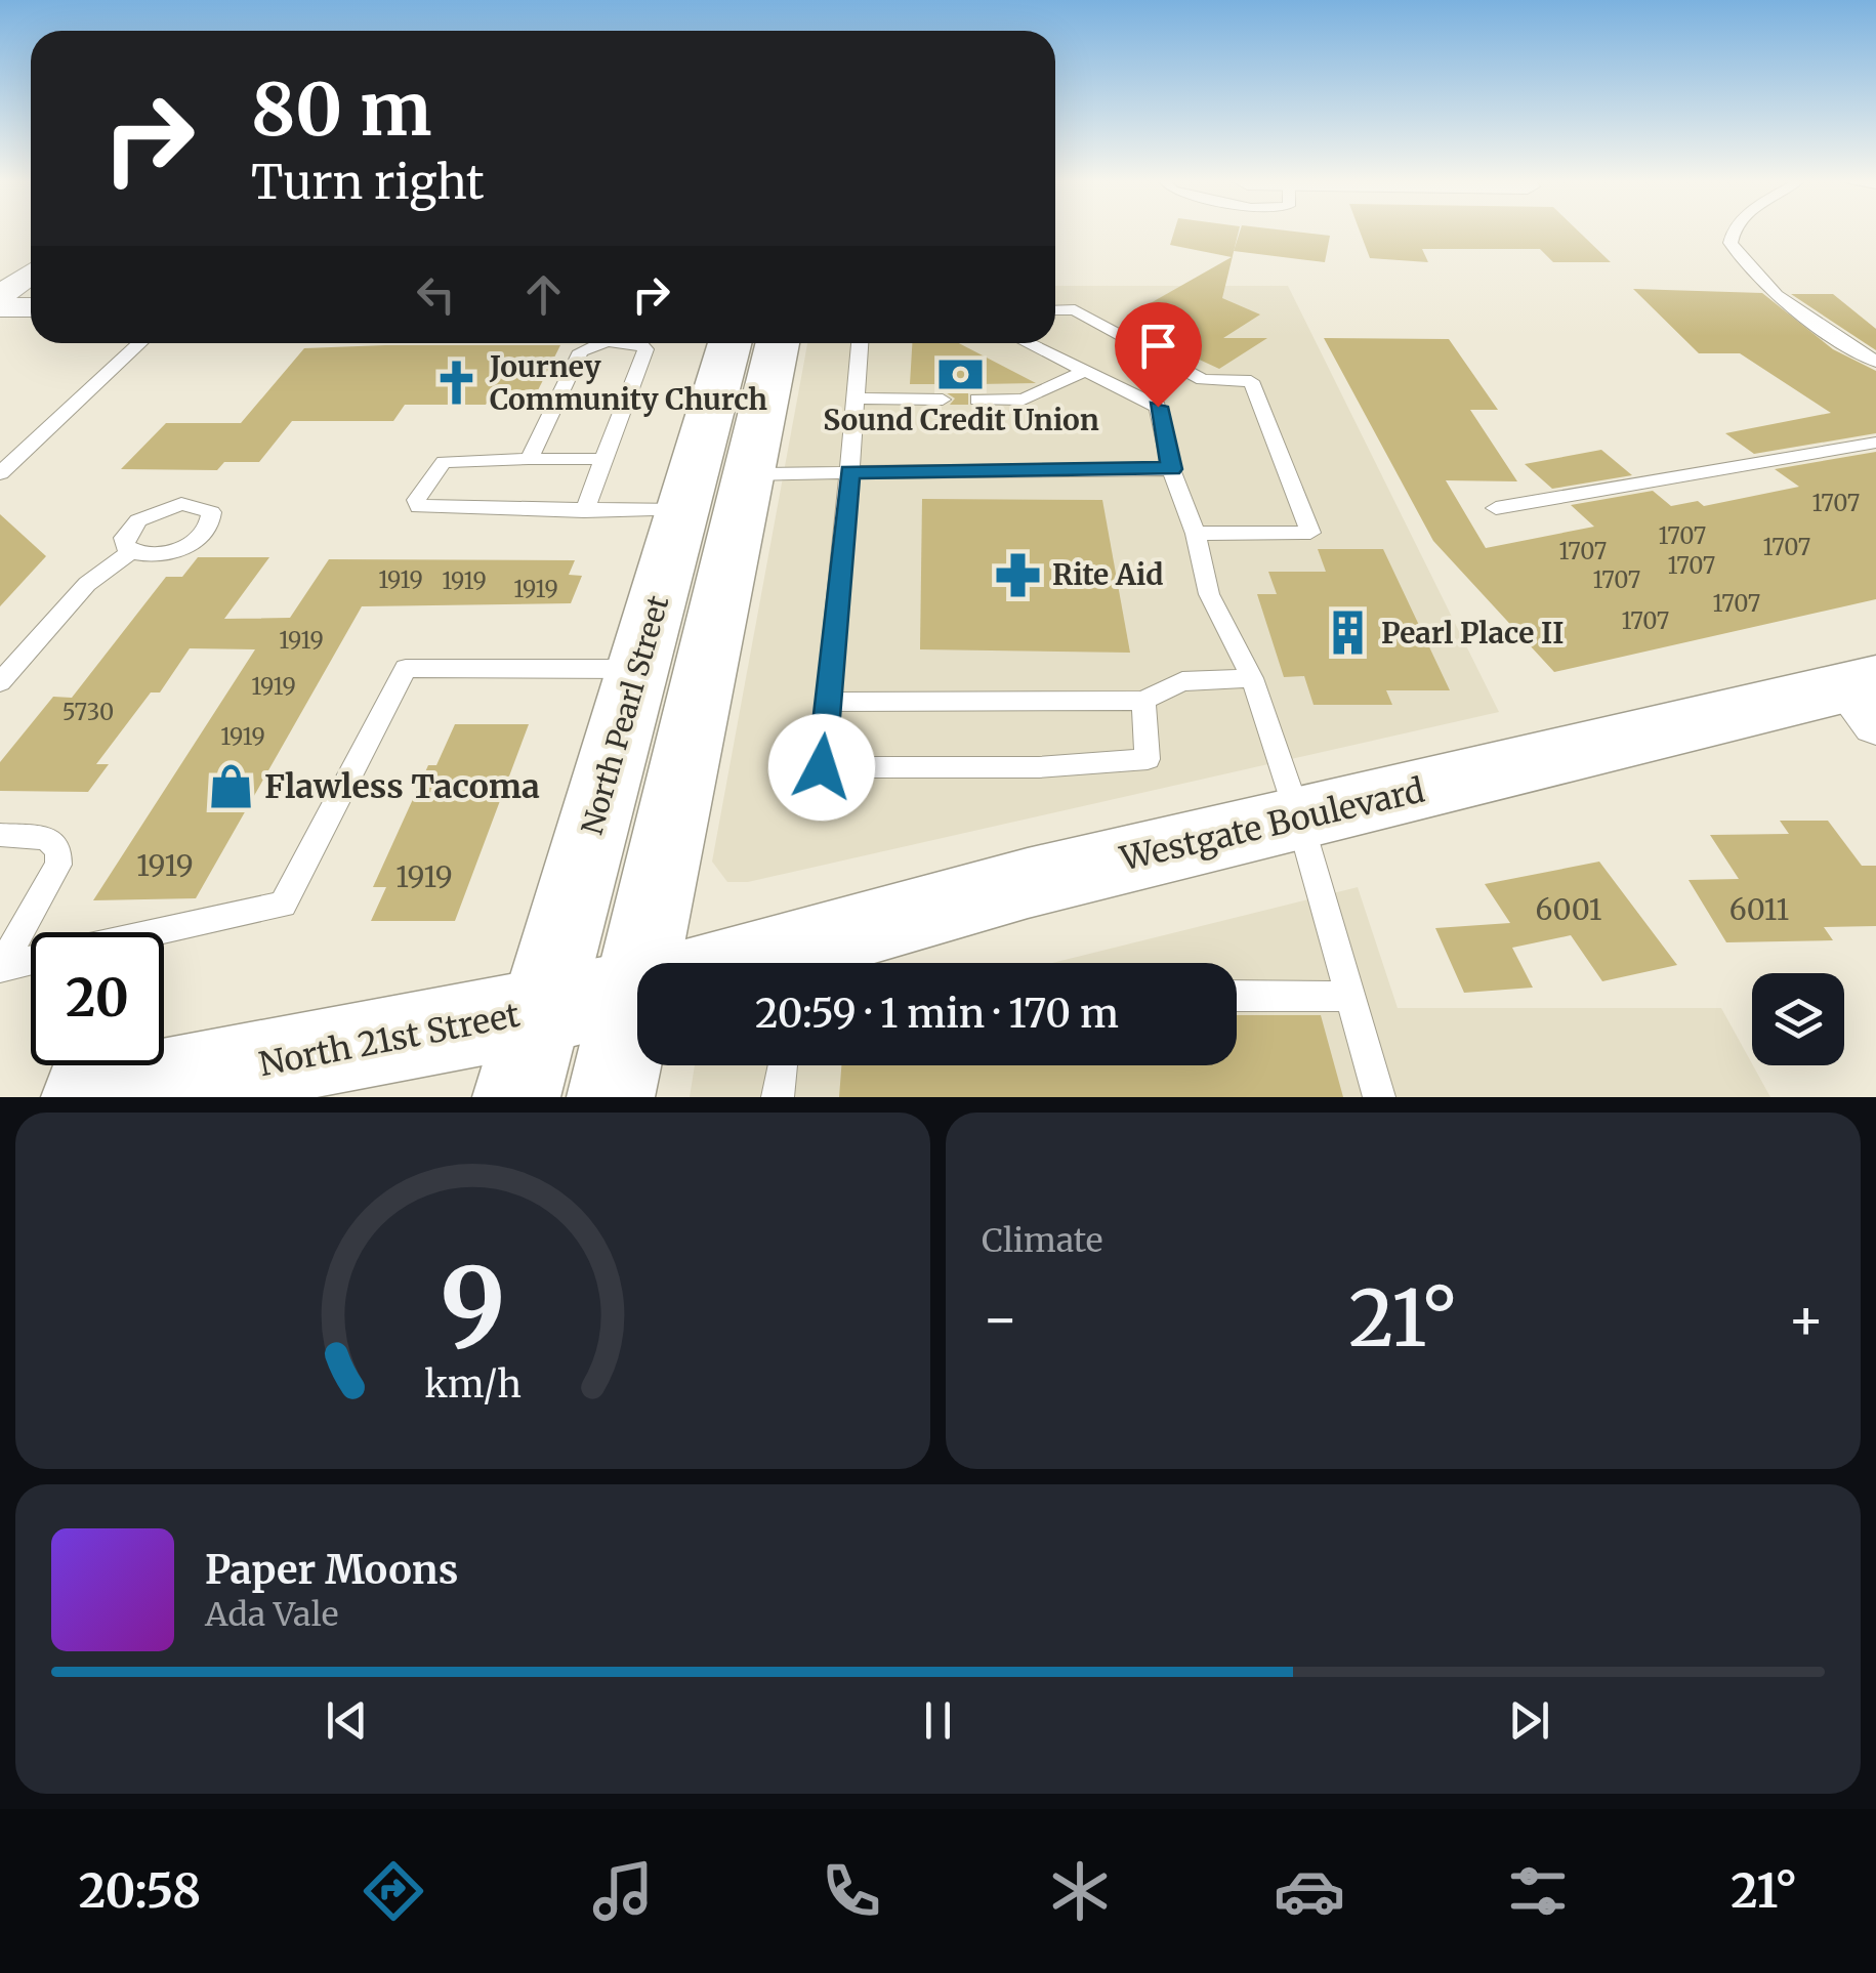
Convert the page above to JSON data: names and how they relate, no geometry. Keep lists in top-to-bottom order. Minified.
{"streets":{"main road":["North Pearl Street","Westgate Boulevard","North 21st Street"]},"crossings":[["North Pearl Street","North 21st Street"]],"places":{"bank":["Sound Credit Union"],"church":["Journey Community Church"],"pharmacy":["Rite Aid"],"building":["Pearl Place II"],"shop":["Flawless Tacoma"]},"house_numbers":["1707","1707","1707","1707","1707","1919","1707","1919","1919","1707","1707","1919","1919","5730","1919","1919","1919","6001","6011"],"page":{"turn":["80 m","Turn right"],"limit":"20","trip":"20:59 · 1 min · 170 m","tile":"Climate","heat":["−","21°","+"],"song":["Paper Moons","Ada Vale"],"tabs":["20:58","21°"],"gauge":["9","km/h"]}}
